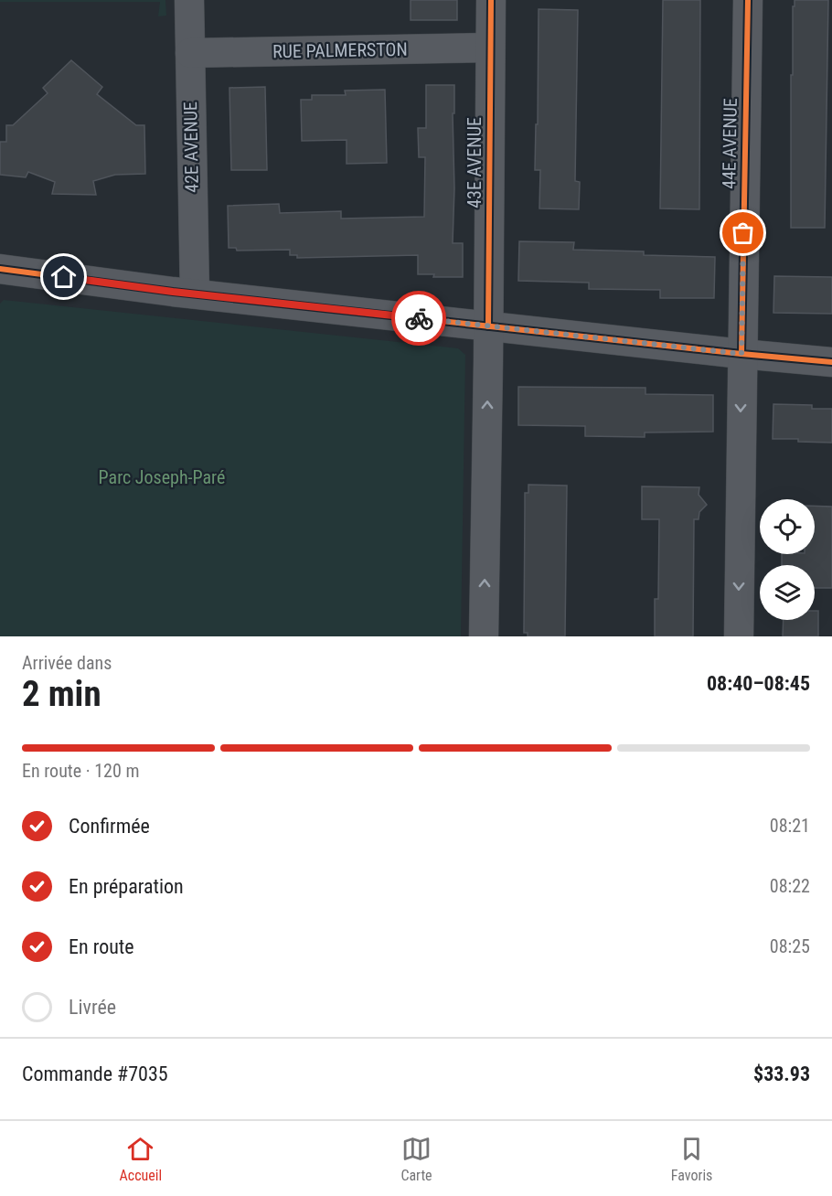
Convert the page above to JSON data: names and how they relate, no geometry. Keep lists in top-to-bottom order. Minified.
{"streets":{"street":["RUE PALMERSTON","44E AVENUE","42E AVENUE","43E AVENUE"]},"crossings":[["RUE PALMERSTON","42E AVENUE"],["RUE PALMERSTON","43E AVENUE"]],"one_way":["44E AVENUE","43E AVENUE"],"parks":["Parc Joseph-Paré"],"page":{"heading":["2 min","Arrivée dans","08:40–08:45"],"panel":["Commande #7035","$33.93"],"bar":"En route · 120 m","list":[["Confirmée","08:21"],["En préparation","08:22"],["En route","08:25"],"Livrée"],"tabs":["Accueil","Carte","Favoris"]}}
